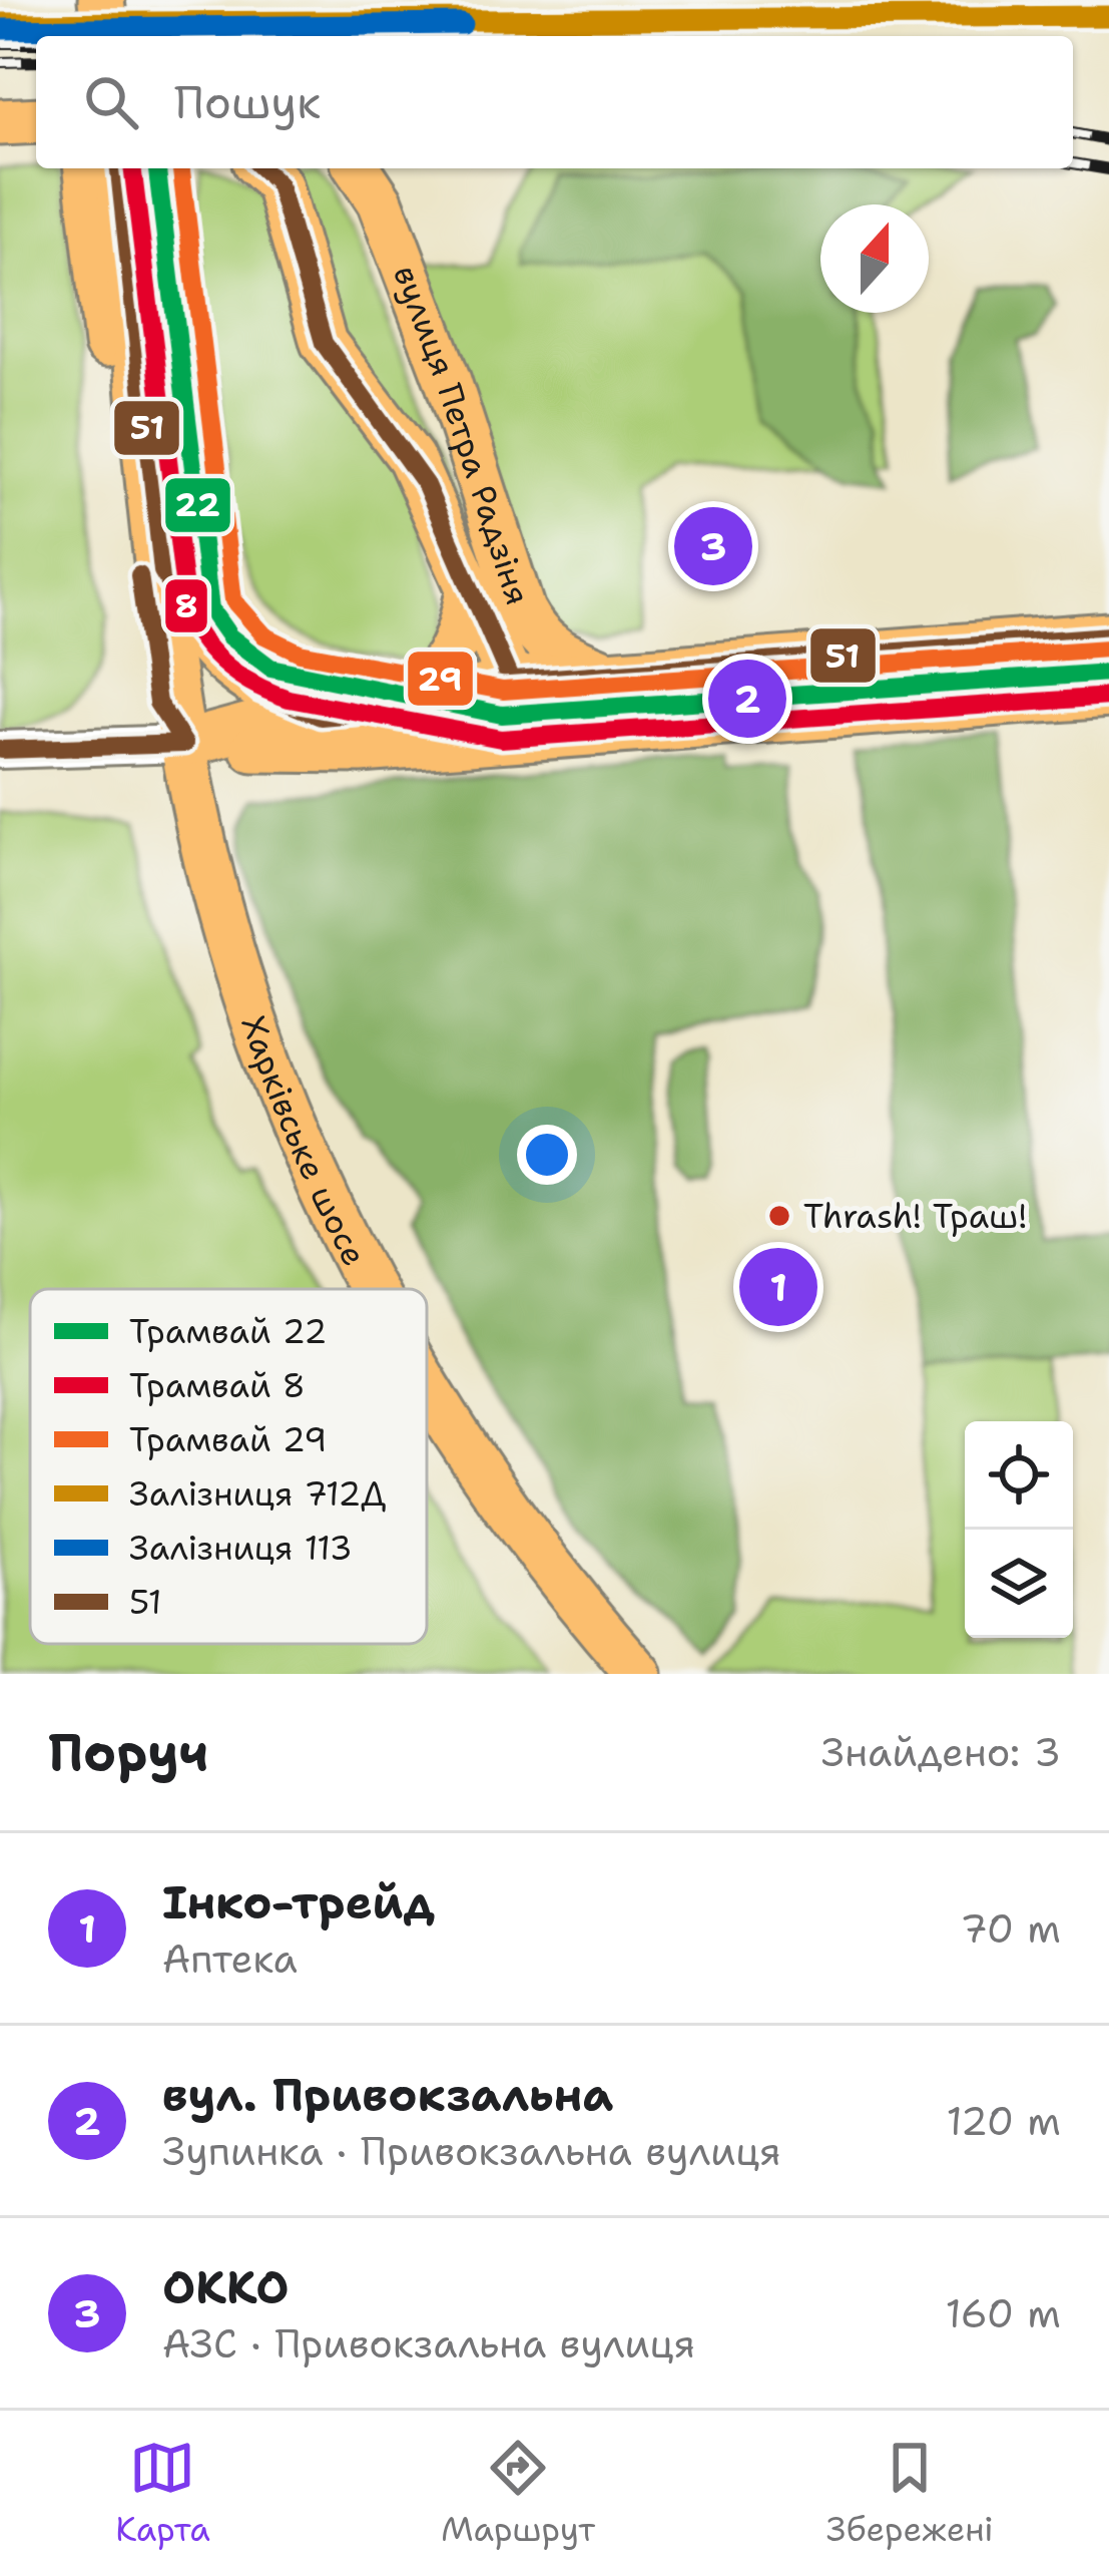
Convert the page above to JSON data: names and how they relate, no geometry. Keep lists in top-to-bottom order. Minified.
{"streets":{"main road":["вулиця Петра Радзіня","Харківське шосе"]},"places":["Thrash! Траш!"],"lines":["rail line 712Д","rail line 113","tram line 22","tram line 8","tram line 29","transit line 51"],"legend":["Трамвай 22","Трамвай 8","Трамвай 29","Залізниця 712Д","Залізниця 113","51"],"north":"top","page":{"search":"Пошук","pins":["3","2","1"],"heading":["Поруч","Знайдено: 3"],"list":[{"mark":"1","name":"Інко-трейд","note":"Аптека","value":"70 m"},{"mark":"2","name":"вул. Привокзальна","note":"Зупинка · Привокзальна вулиця","value":"120 m"},{"mark":"3","name":"ОККО","note":"АЗС · Привокзальна вулиця","value":"160 m"}],"nav":["Карта","Маршрут","Збережені"]}}
